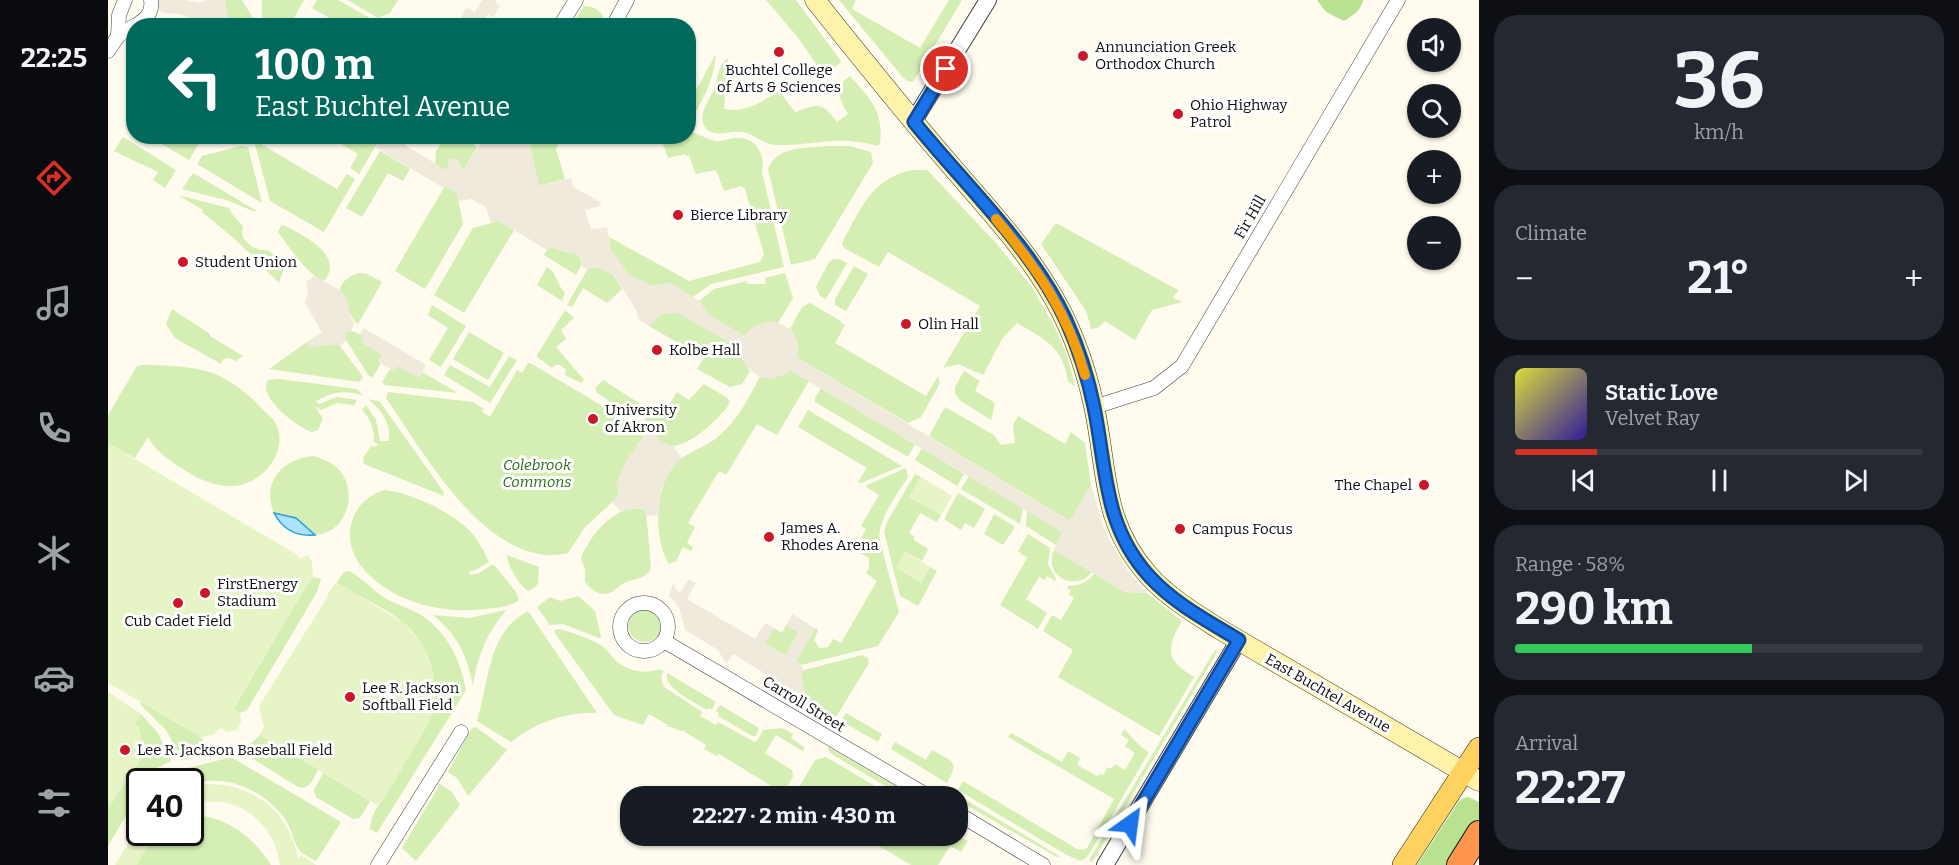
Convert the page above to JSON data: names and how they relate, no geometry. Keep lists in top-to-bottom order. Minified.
{"streets":{"main road":["East Buchtel Avenue"],"street":["Fir Hill","Carroll Street"]},"crossings":[["Fir Hill","East Buchtel Avenue"]],"parks":["Colebrook Commons"],"places":["Buchtel College of Arts & Sciences","Annunciation Greek Orthodox Church","Ohio Highway Patrol","Bierce Library","Student Union","Olin Hall","Kolbe Hall","University of Akron","The Chapel","Campus Focus","James A. Rhodes Arena","FirstEnergy Stadium","Cub Cadet Field","Lee R. Jackson Softball Field","Lee R. Jackson Baseball Field"],"page":{"tabs":"22:25","tile":[["36","km/h"],"Climate",["Range · 58%","290 km"],["Arrival","22:27"]],"map_buttons":["+","−"],"turn":["100 m","East Buchtel Avenue"],"heat":["−","21°","+"],"song":["Static Love","Velvet Ray"],"limit":"40","trip":"22:27 · 2 min · 430 m"}}
